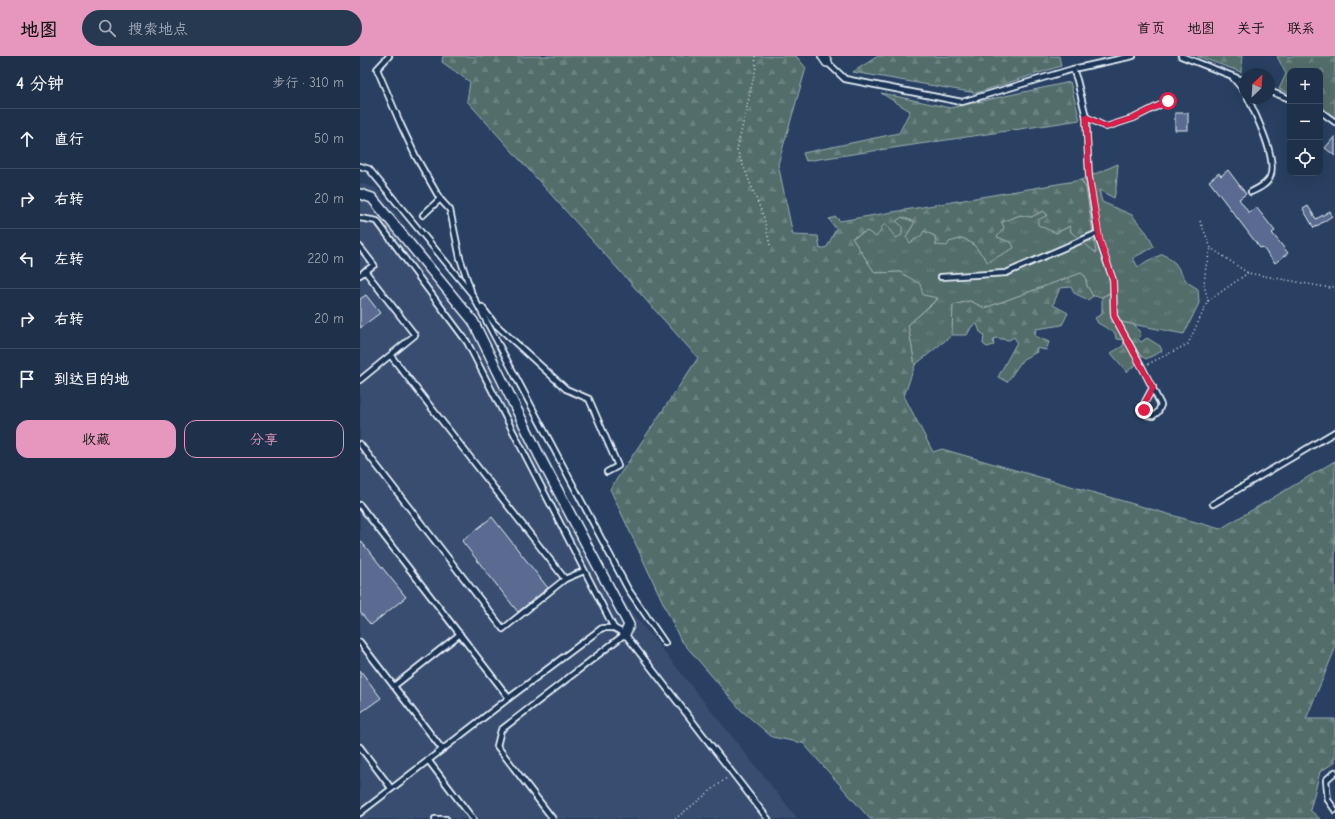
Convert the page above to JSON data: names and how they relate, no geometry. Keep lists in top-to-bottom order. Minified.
{"north":"top right","page":{"header":"地图","search":"搜索地点","nav":["首页","地图","关于","联系"],"heading":["4 分钟","步行 · 310 m"],"map_buttons":["+","−"],"list":[["直行","50 m"],["右转","20 m"],["左转","220 m"],["右转","20 m"],"到达目的地"],"buttons":["收藏","分享"]}}
